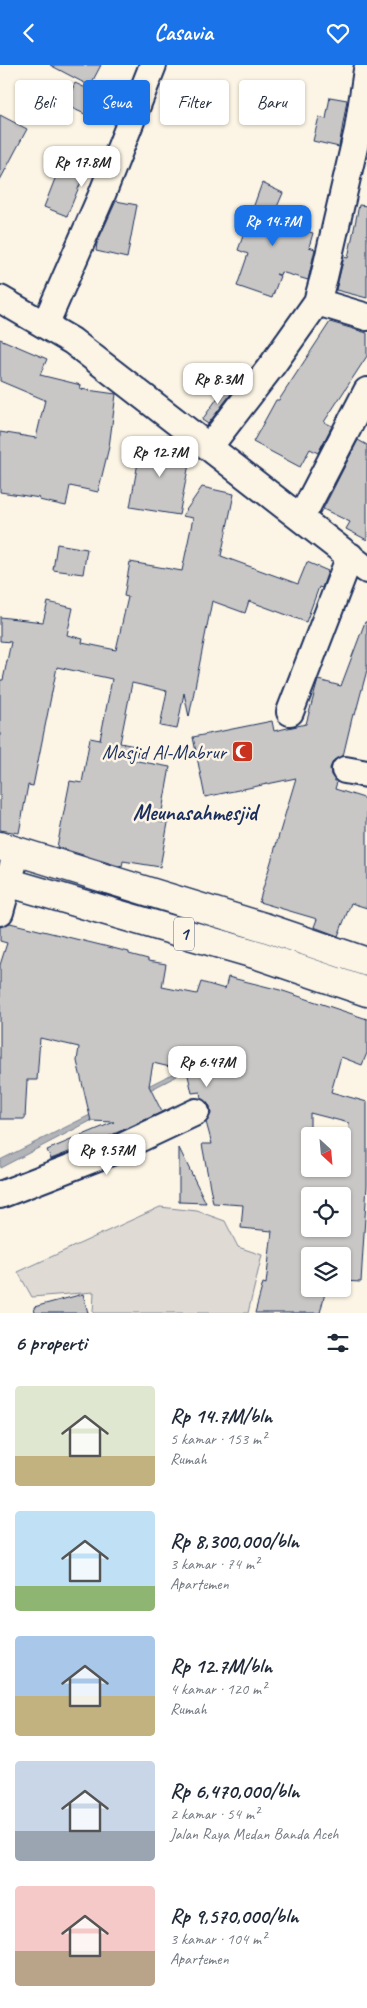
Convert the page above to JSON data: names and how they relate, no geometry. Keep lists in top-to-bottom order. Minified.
{"streets":{"highway":["1"]},"districts":["Meunasahmesjid"],"places":{"mosque":["Masjid Al-Mabrur"]},"north":"bottom right","page":{"header":"Casavia","chip":["Beli","Sewa","Filter","Baru"],"price":["Rp 17.8M","Rp 14.7M","Rp 8.3M","Rp 12.7M","Rp 6.47M","Rp 9.57M"],"heading":"6 properti","list":[{"name":"Rp 14.7M/bln","note":"5 kamar · 153 m² · Rumah"},{"name":"Rp 8,300,000/bln","note":"3 kamar · 74 m² · Apartemen"},{"name":"Rp 12.7M/bln","note":"4 kamar · 120 m² · Rumah"},{"name":"Rp 6,470,000/bln","note":"2 kamar · 54 m² · Jalan Raya Medan Banda Aceh"},{"name":"Rp 9,570,000/bln","note":"3 kamar · 104 m² · Apartemen"}]}}
